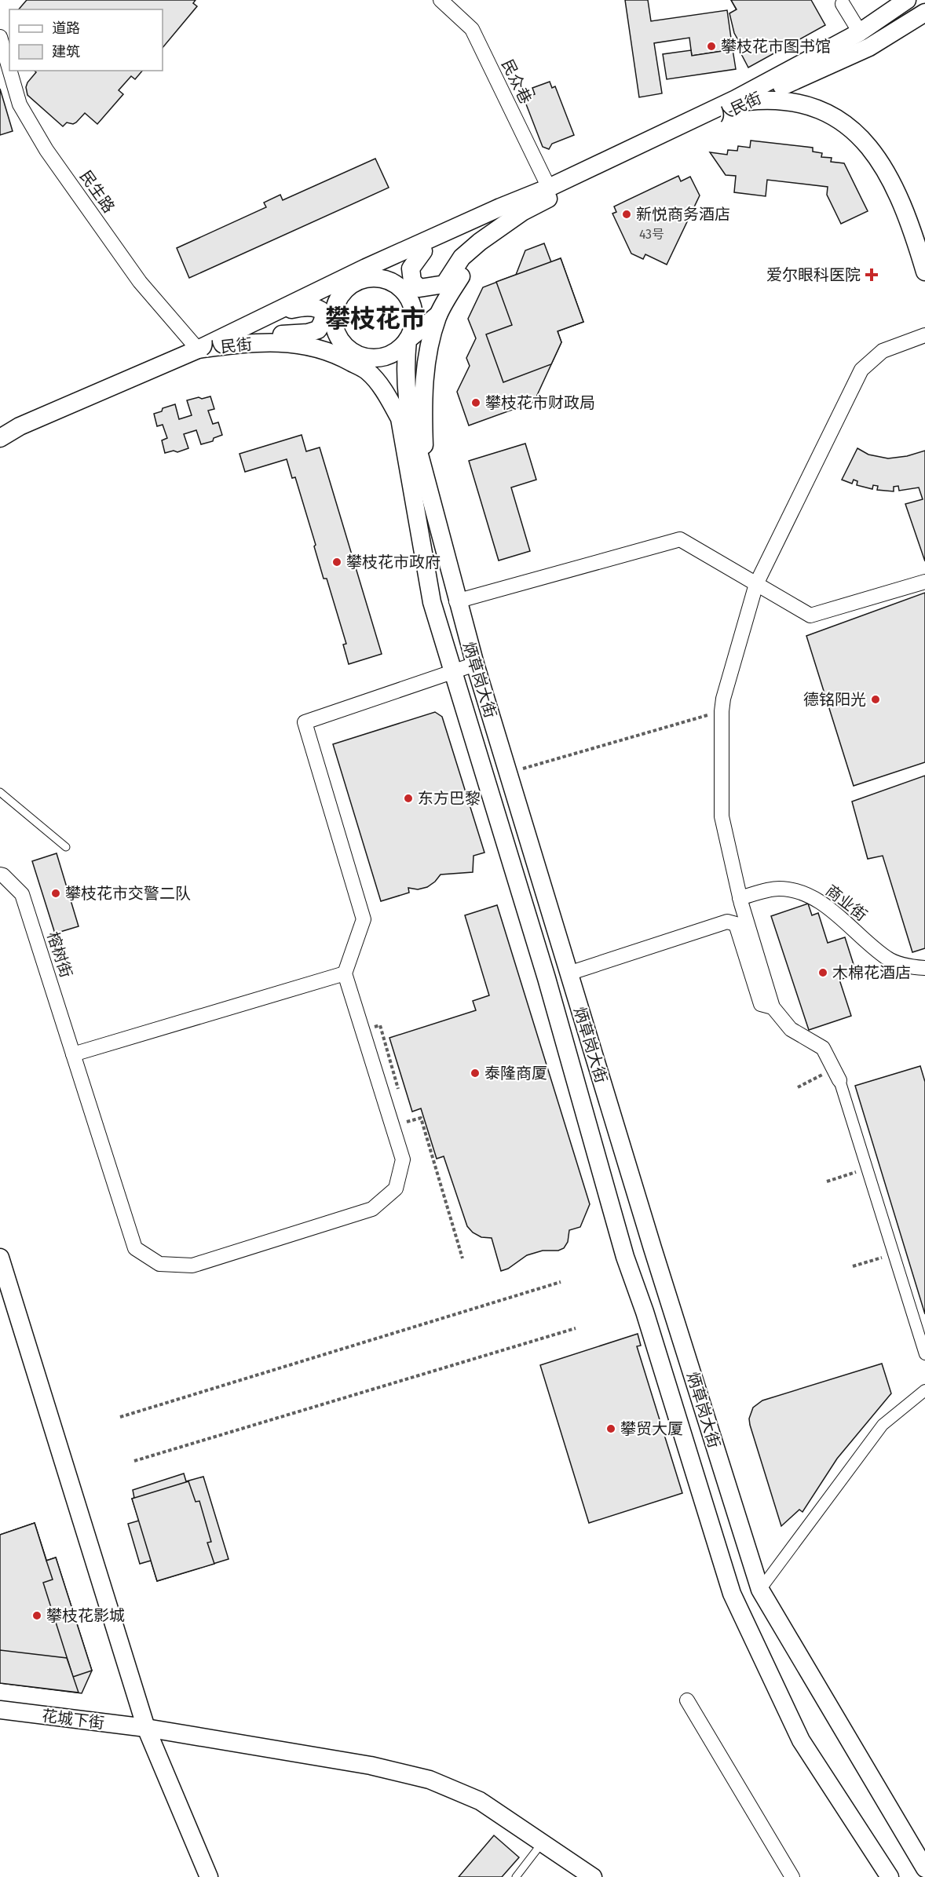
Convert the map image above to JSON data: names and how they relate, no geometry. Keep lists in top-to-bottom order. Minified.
{"streets":{"street":["民众巷","人民街","民生路","炳草岗大街","商业街","榕树街","花城下街"]},"crossings":[["民众巷","人民街"],["人民街","民生路"]],"districts":["攀枝花市"],"places":{"other":["攀枝花市图书馆","新悦商务酒店","攀枝花市财政局","攀枝花市政府","德铭阳光","东方巴黎","攀枝花市交警二队","木棉花酒店","泰隆商厦","攀贸大厦","攀枝花影城"],"health":["爱尔眼科医院"]},"house_numbers":["43号"],"legend":["道路","建筑"]}
